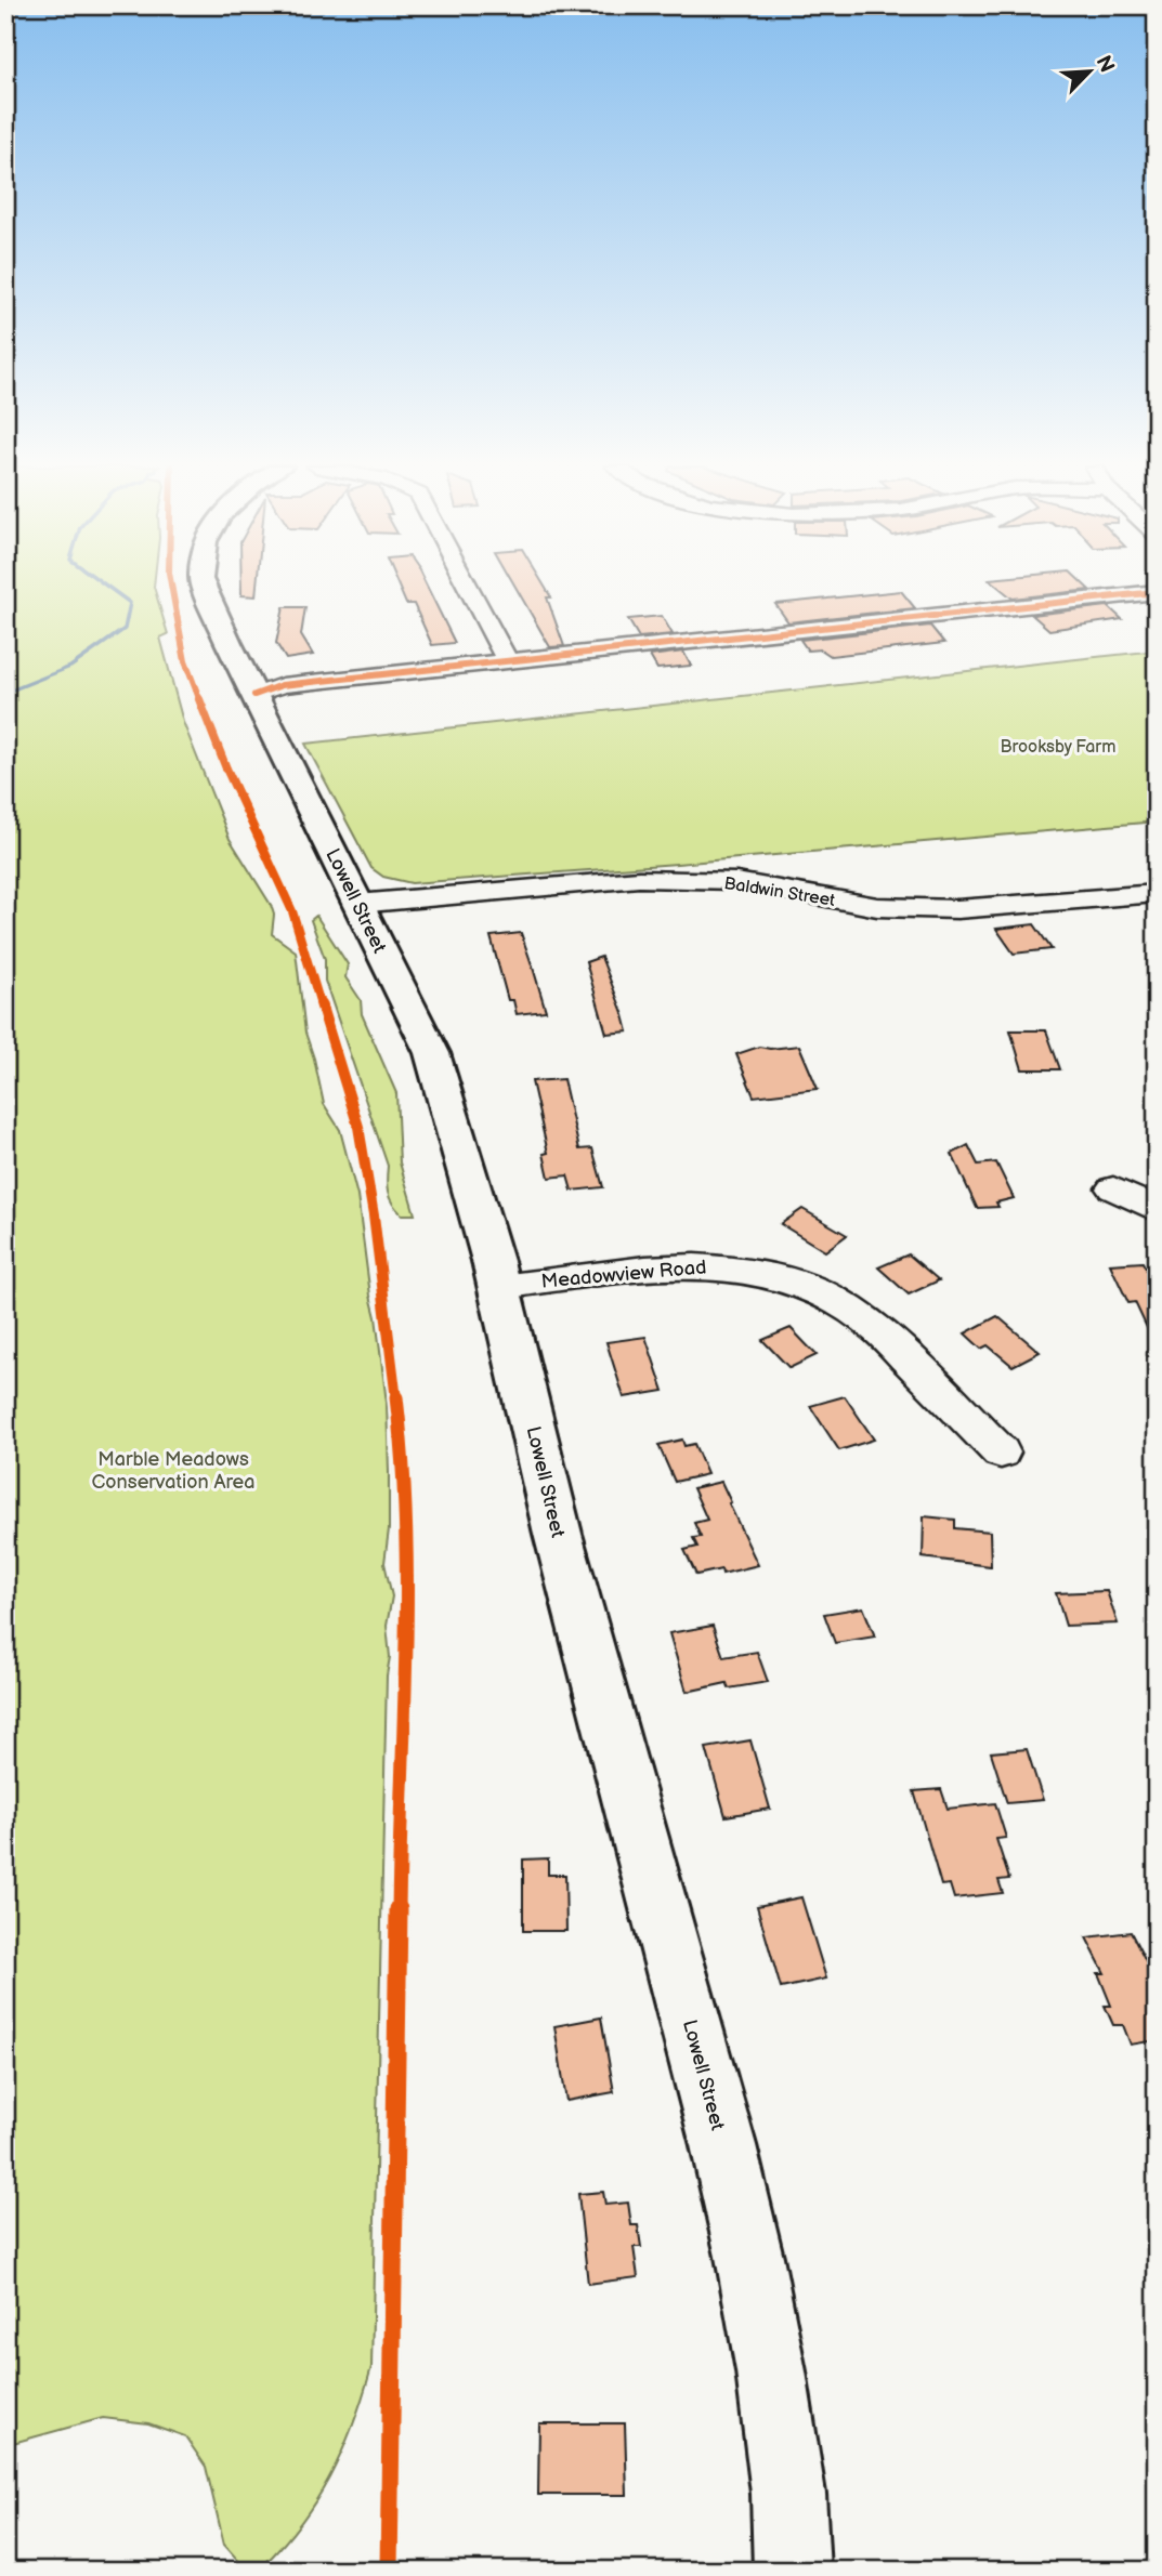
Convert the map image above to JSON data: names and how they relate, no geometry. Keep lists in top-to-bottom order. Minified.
{"streets":{"main road":["Lowell Street"],"street":["Baldwin Street","Meadowview Road"]},"crossings":[["Baldwin Street","Lowell Street"],["Lowell Street","Meadowview Road"]],"parks":["Brooksby Farm","Marble Meadows Conservation Area"],"north":"top right"}
